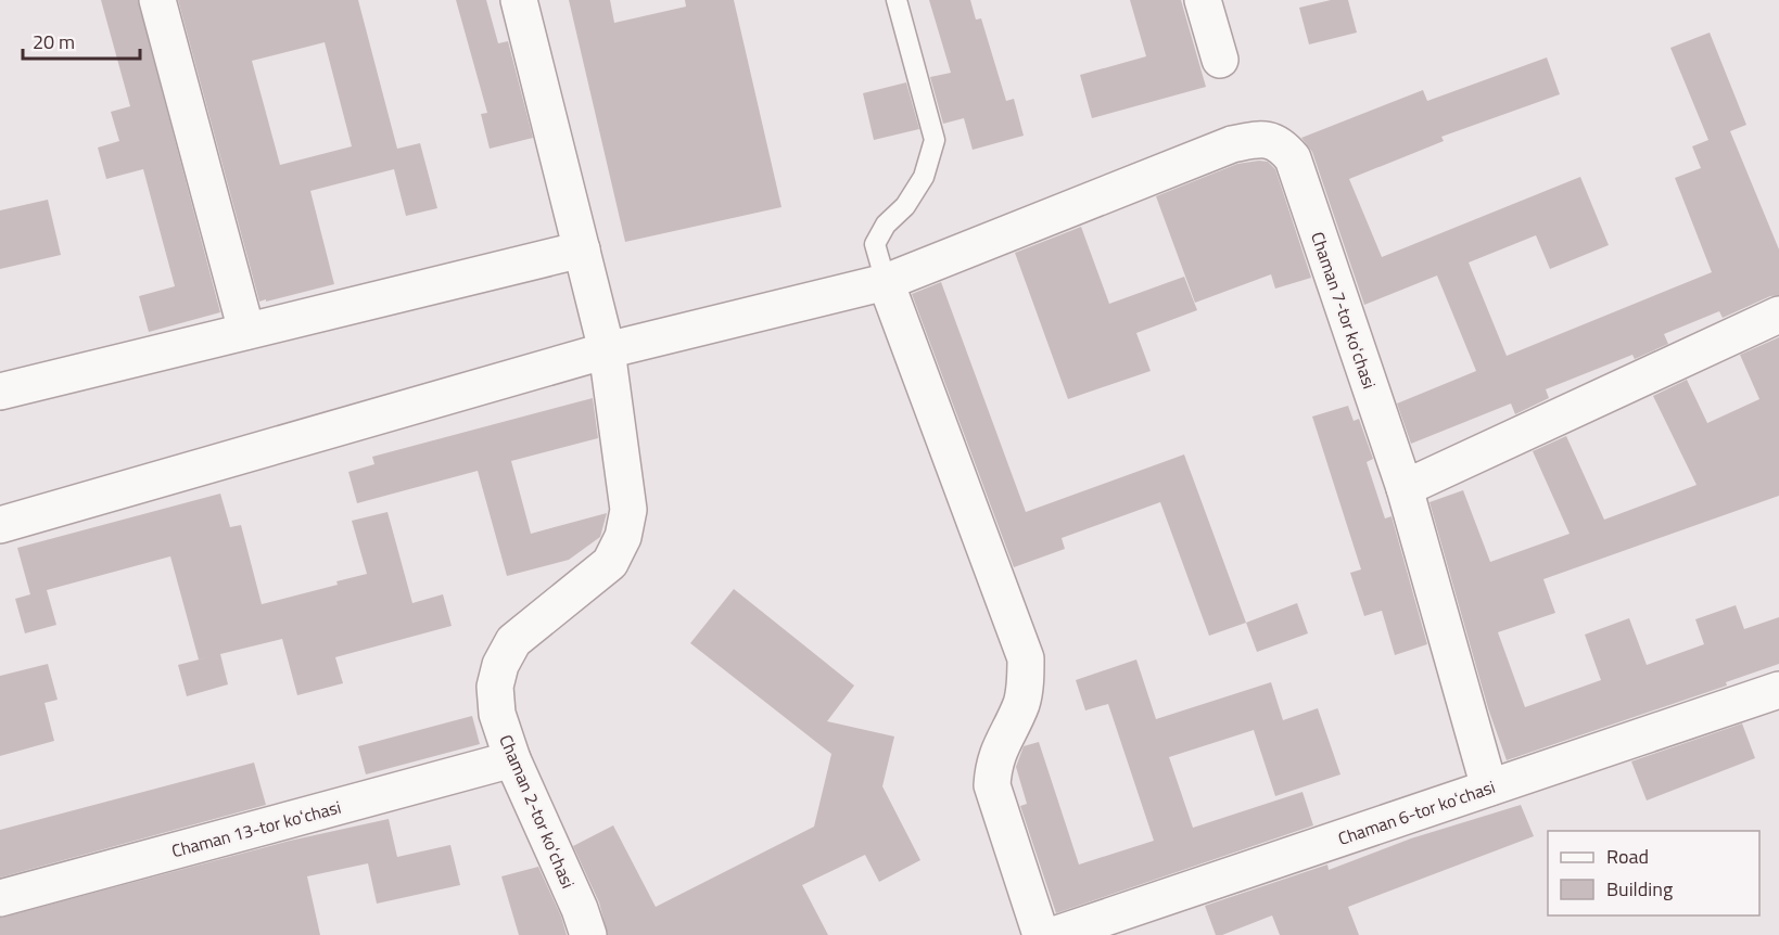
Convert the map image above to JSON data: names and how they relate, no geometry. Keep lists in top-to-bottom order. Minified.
{"streets":{"street":["Chaman 7-tor koʻchasi","Chaman 2-tor koʻchasi","Chaman 6-tor koʻchasi","Chaman 13-tor koʻchasi"]},"crossings":[["Chaman 7-tor koʻchasi","Chaman 2-tor koʻchasi"],["Chaman 7-tor koʻchasi","Chaman 6-tor koʻchasi"],["Chaman 2-tor koʻchasi","Chaman 13-tor koʻchasi"]],"legend":["Road","Building"],"scale_bar":"20 m"}
